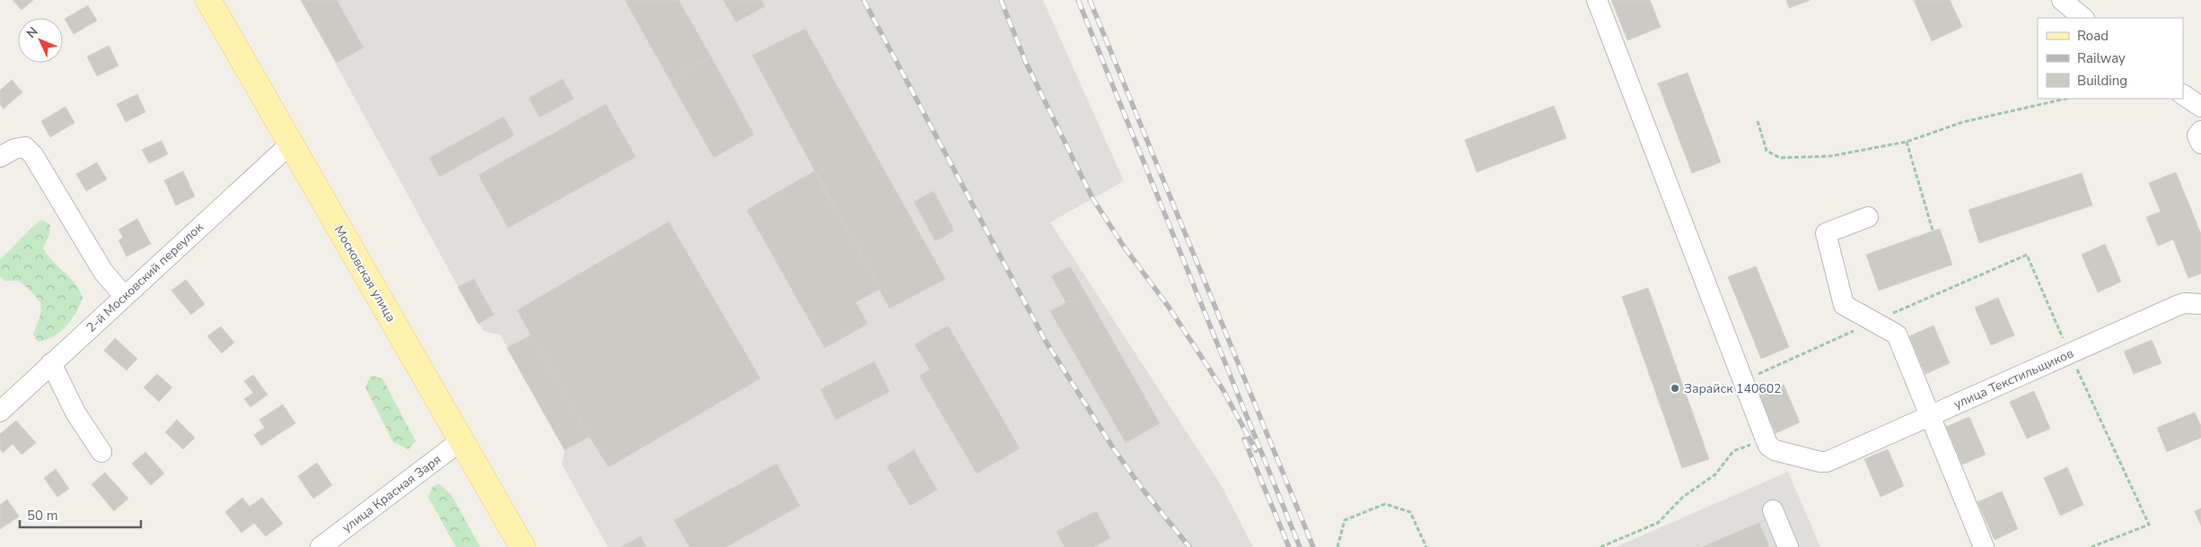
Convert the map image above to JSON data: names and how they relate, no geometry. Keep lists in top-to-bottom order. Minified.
{"streets":{"main road":["Московская улица"],"street":["2-й Московский переулок","улица Текстильщиков","улица Красная Заря"]},"crossings":[["Московская улица","2-й Московский переулок"],["Московская улица","улица Красная Заря"]],"places":["Зарайск 140602"],"legend":["Road","Railway","Building"],"scale_bar":"50 m","north":"top left"}
